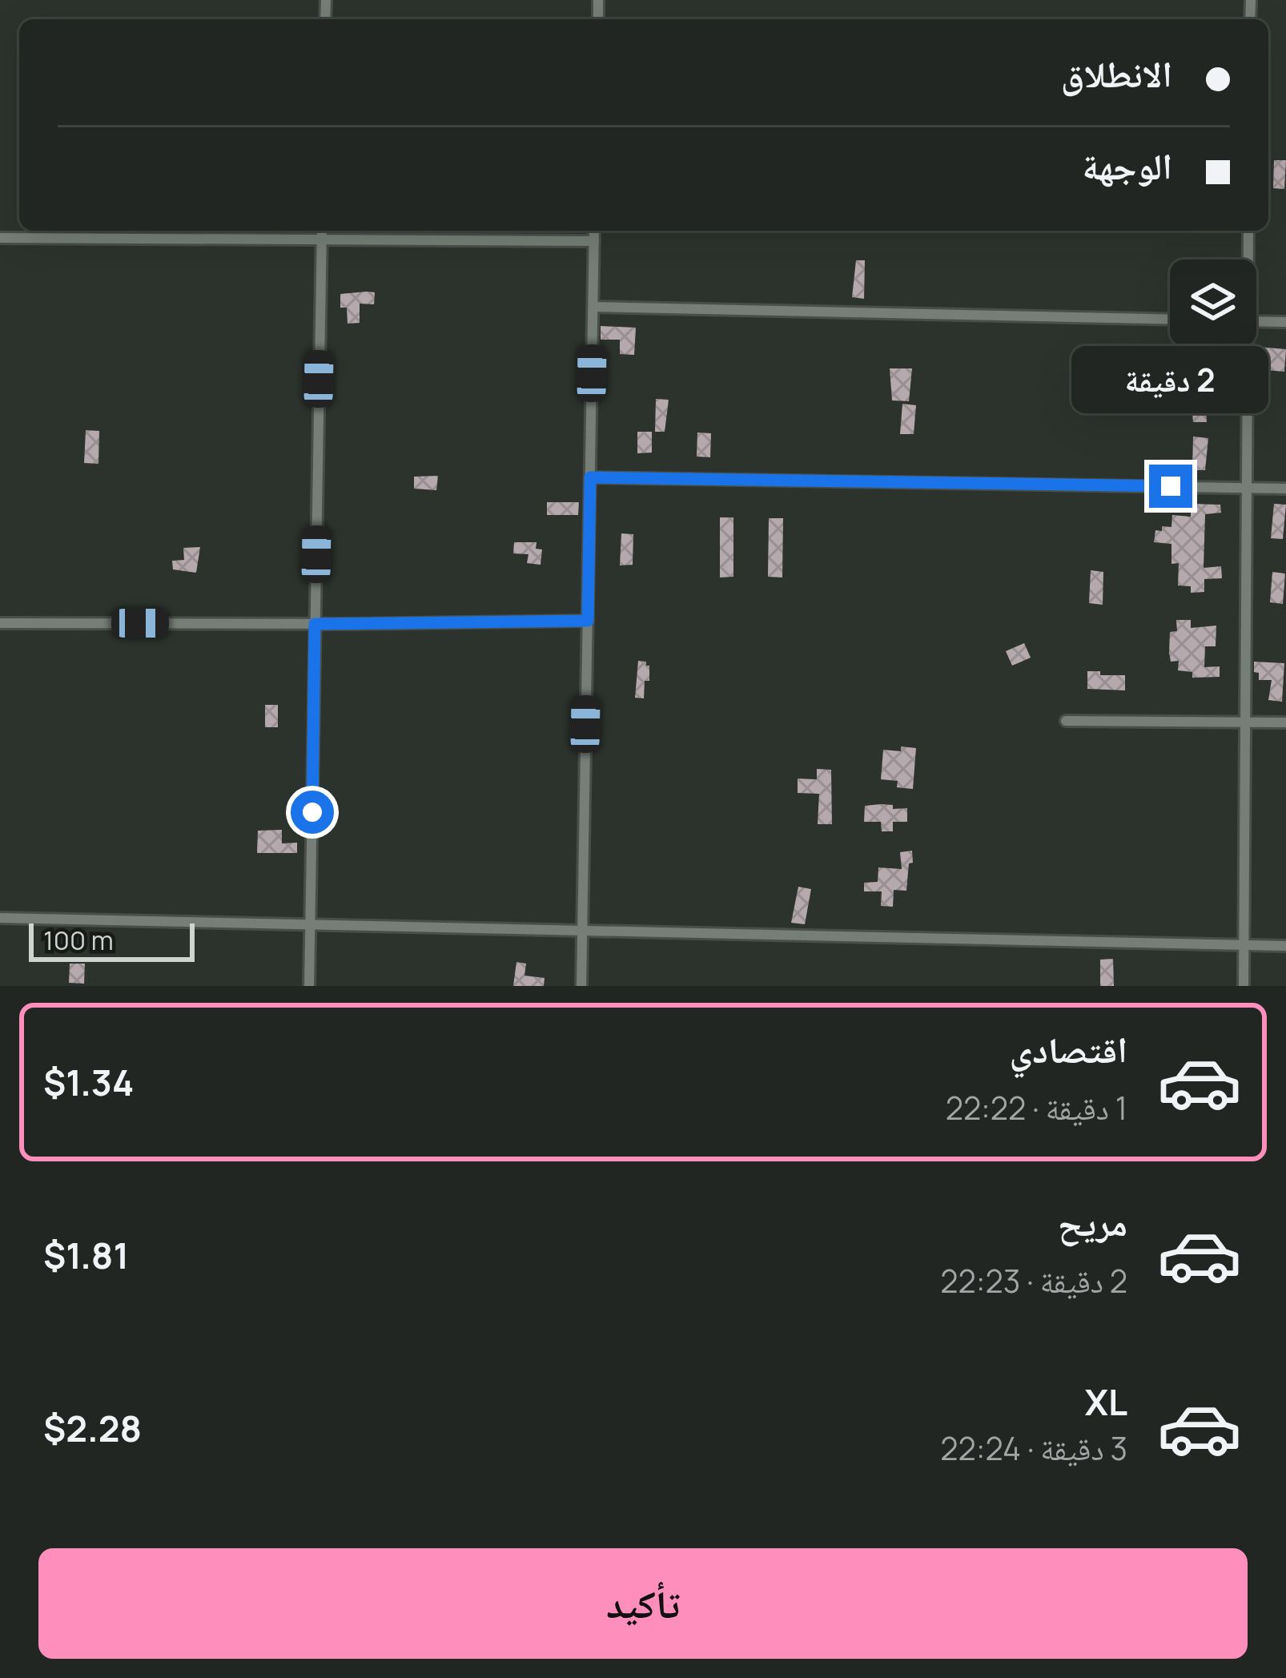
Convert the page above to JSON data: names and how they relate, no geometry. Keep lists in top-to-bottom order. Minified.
{"scale_bar":"100 m","page":{"banner":["الانطلاق","الوجهة"],"bubble":"2 دقيقة","scale":"100 m","list":[{"name":"اقتصادي","note":"1 دقيقة · 22:22","value":"$1.34"},{"name":"مريح","note":"2 دقيقة · 22:23","value":"$1.81"},{"name":"XL","note":"3 دقيقة · 22:24","value":"$2.28"}],"buttons":"تأكيد"}}
